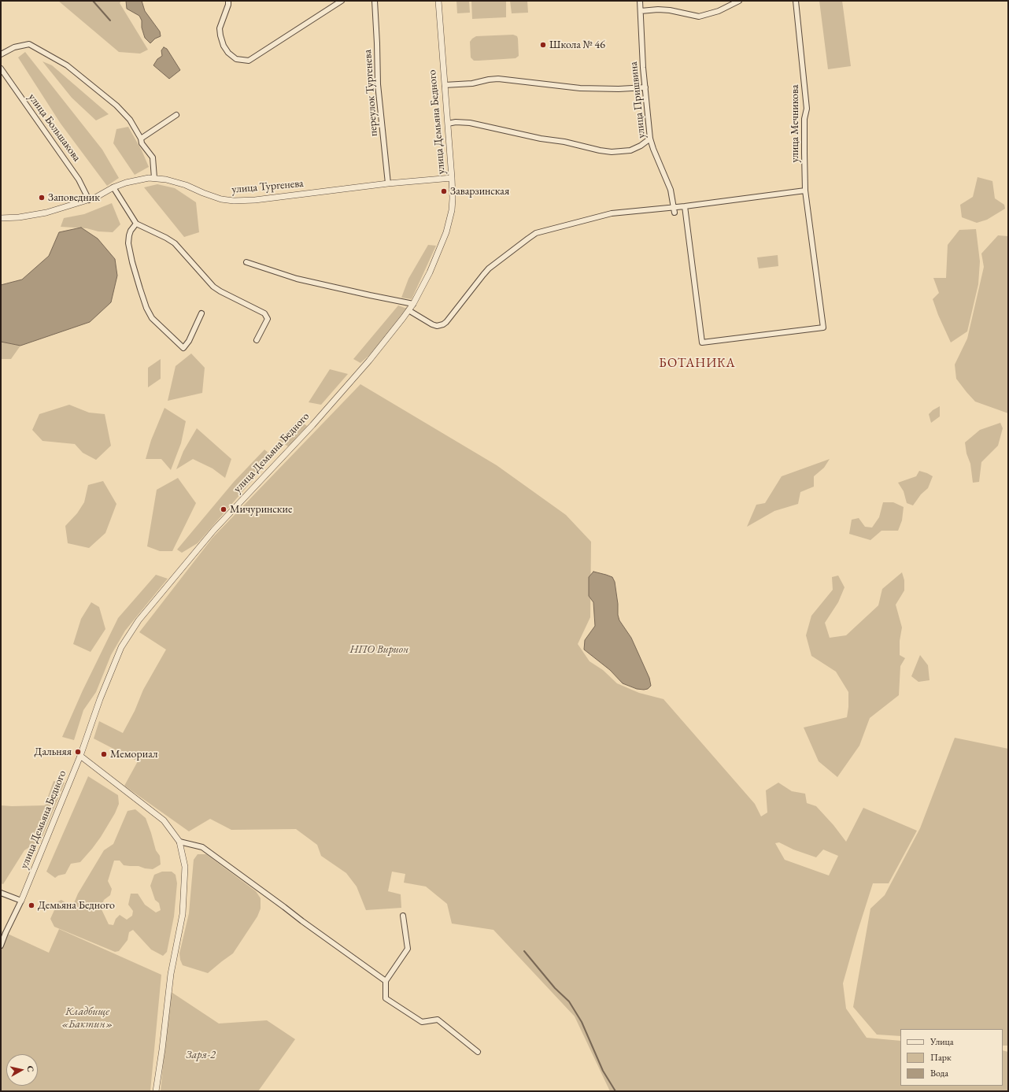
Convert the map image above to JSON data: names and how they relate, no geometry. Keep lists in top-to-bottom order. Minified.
{"streets":{"street":["переулок Тургенева","улица Пришвина","улица Демьяна Бедного","улица Мечникова","улица Большакова","улица Тургенева"]},"crossings":[["переулок Тургенева","улица Тургенева"],["улица Демьяна Бедного","улица Тургенева"],["улица Большакова","улица Тургенева"]],"districts":["БОТАНИКА"],"parks":["НПО Вирион","Кладбище «Бактин»","Заря-2"],"places":["Школа № 46","Заварзинская","Заповедник","Мичуринские","Дальняя","Мемориал","Демьяна Бедного"],"legend":["Улица","Парк","Вода"],"north":"right"}
